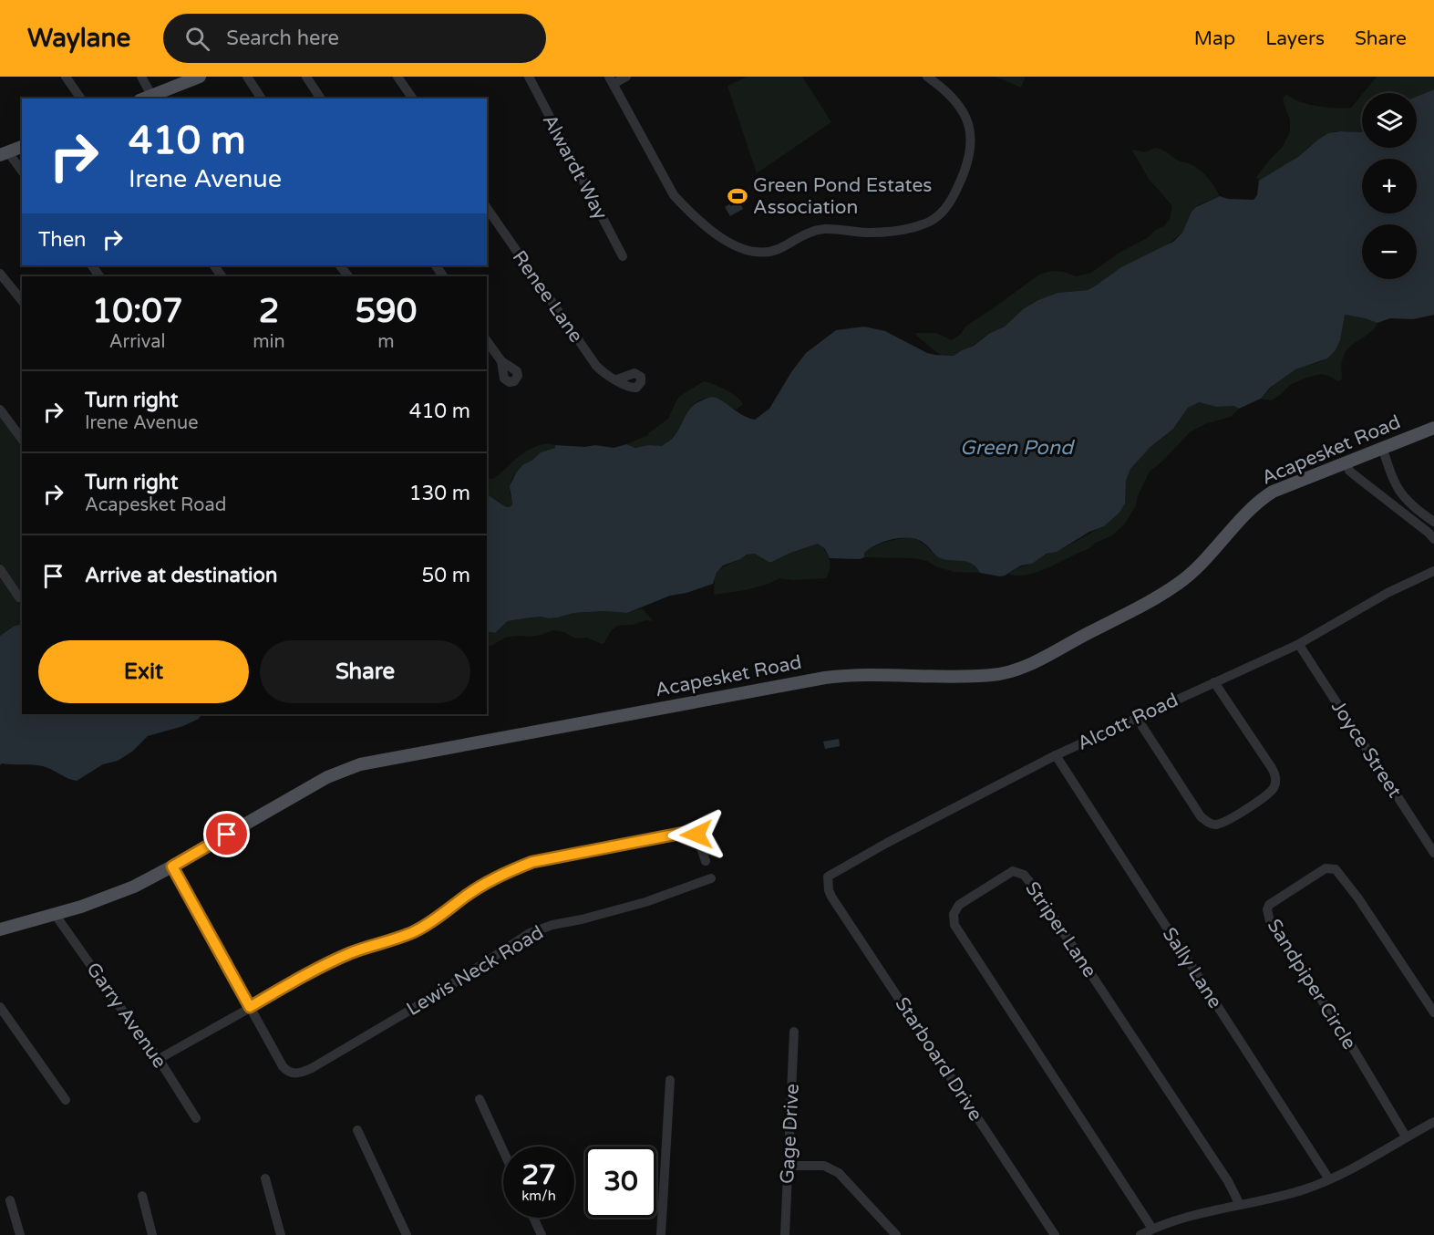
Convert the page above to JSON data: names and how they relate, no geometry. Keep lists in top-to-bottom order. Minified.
{"streets":{"main road":["Acapesket Road"],"street":["Alwardt Way","Renee Lane","Alcott Road","Joyce Street","Striper Lane","Sally Lane","Lewis Neck Road","Sandpiper Circle","Garry Avenue","Starboard Drive","Gage Drive"]},"crossings":[["Acapesket Road","Garry Avenue"],["Alcott Road","Joyce Street"],["Alcott Road","Sally Lane"],["Alcott Road","Starboard Drive"]],"water":["Green Pond"],"places":{"sports":["Green Pond Estates Association"]},"page":{"header":"Waylane","search":"Search here","nav":["Map","Layers","Share"],"map_buttons":["+","−"],"turn":["410 m","Irene Avenue"],"then":"Then","eta":["10:07","Arrival","2","min","590","m"],"list":[{"name":"Turn right","note":"Irene Avenue","value":"410 m"},{"name":"Turn right","note":"Acapesket Road","value":"130 m"},{"name":"Arrive at destination","value":"50 m"}],"buttons":["Exit","Share"],"speed":"27 km/h","limit":"30"}}
